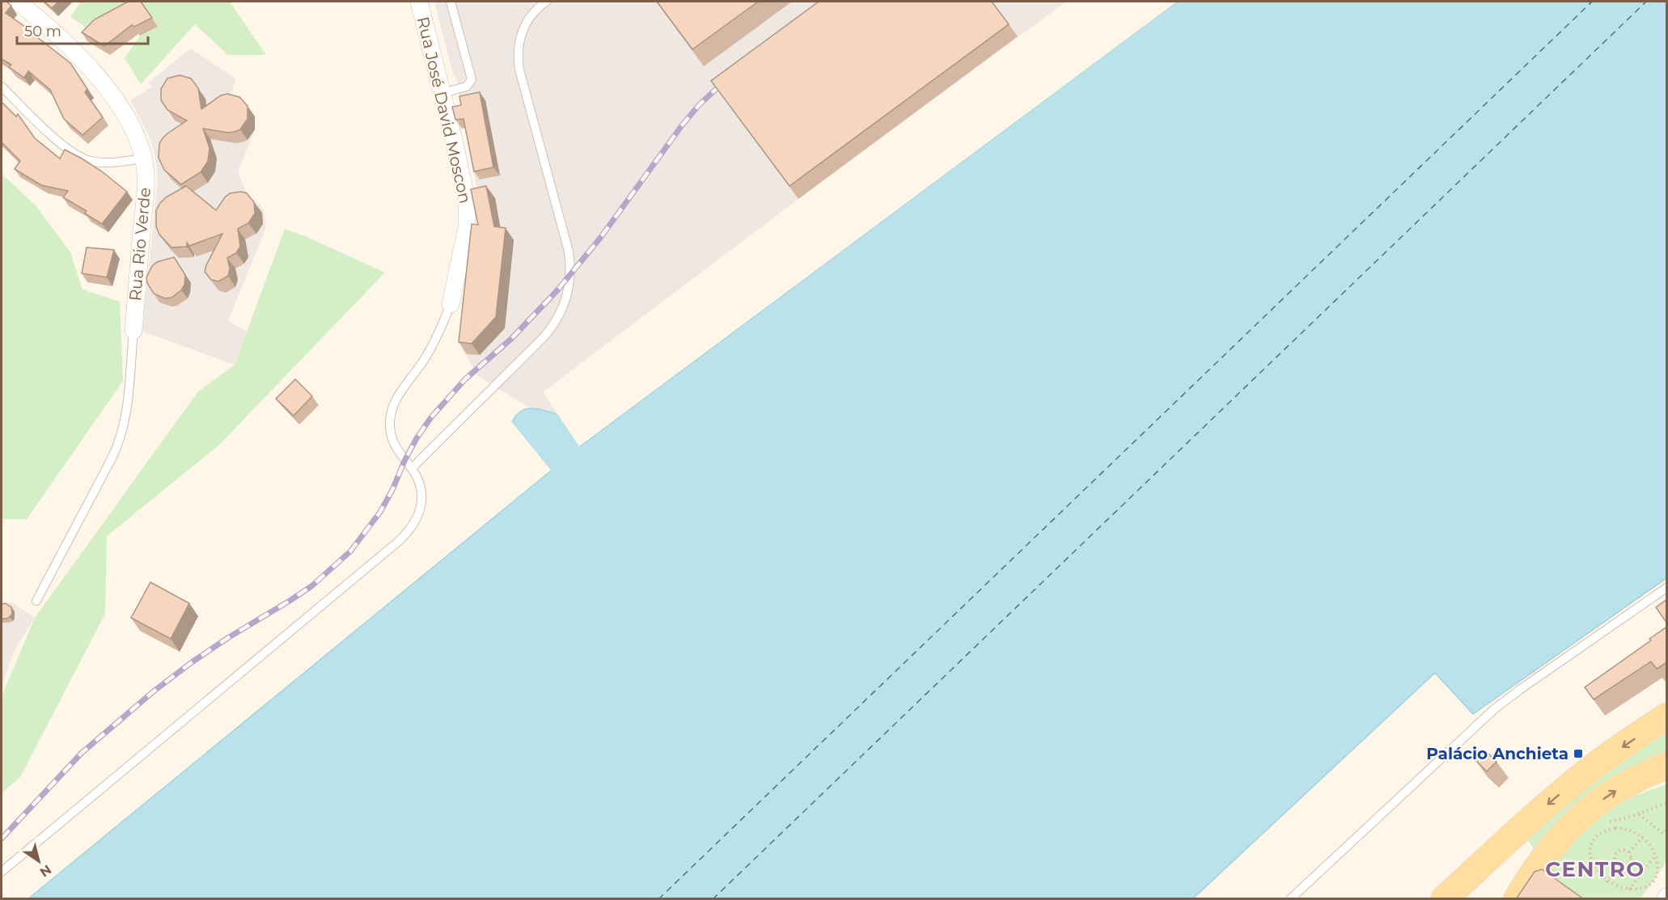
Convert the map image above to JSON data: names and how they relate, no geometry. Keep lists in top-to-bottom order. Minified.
{"streets":{"street":["Rua José David Moscon","Rua Rio Verde"]},"districts":["CENTRO"],"places":{"transit":["Palácio Anchieta"]},"scale_bar":"50 m","north":"bottom right"}
